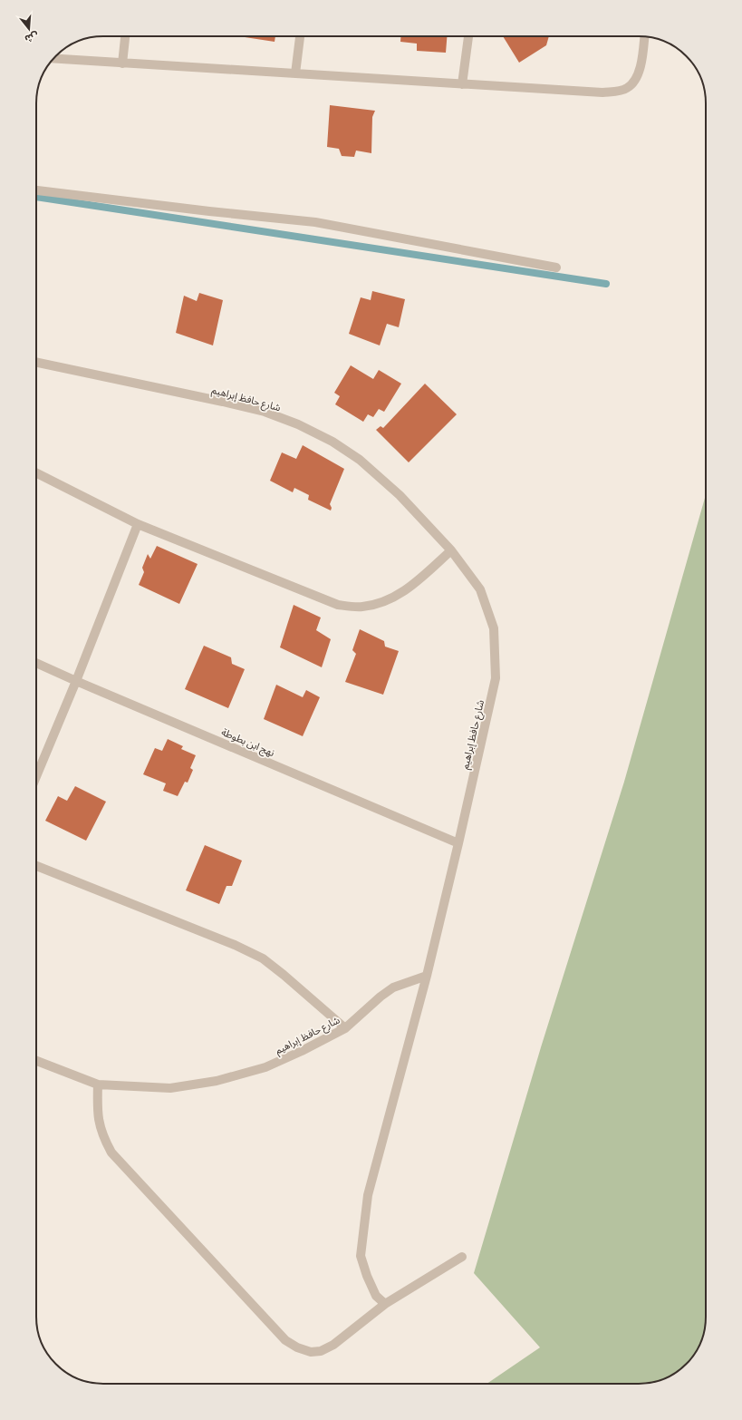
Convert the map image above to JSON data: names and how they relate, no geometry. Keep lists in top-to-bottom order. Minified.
{"streets":{"street":["شارع حافظ إبراهيم","نهج ابن بطوطة"]},"crossings":[["شارع حافظ إبراهيم","نهج ابن بطوطة"]],"north":"bottom"}
